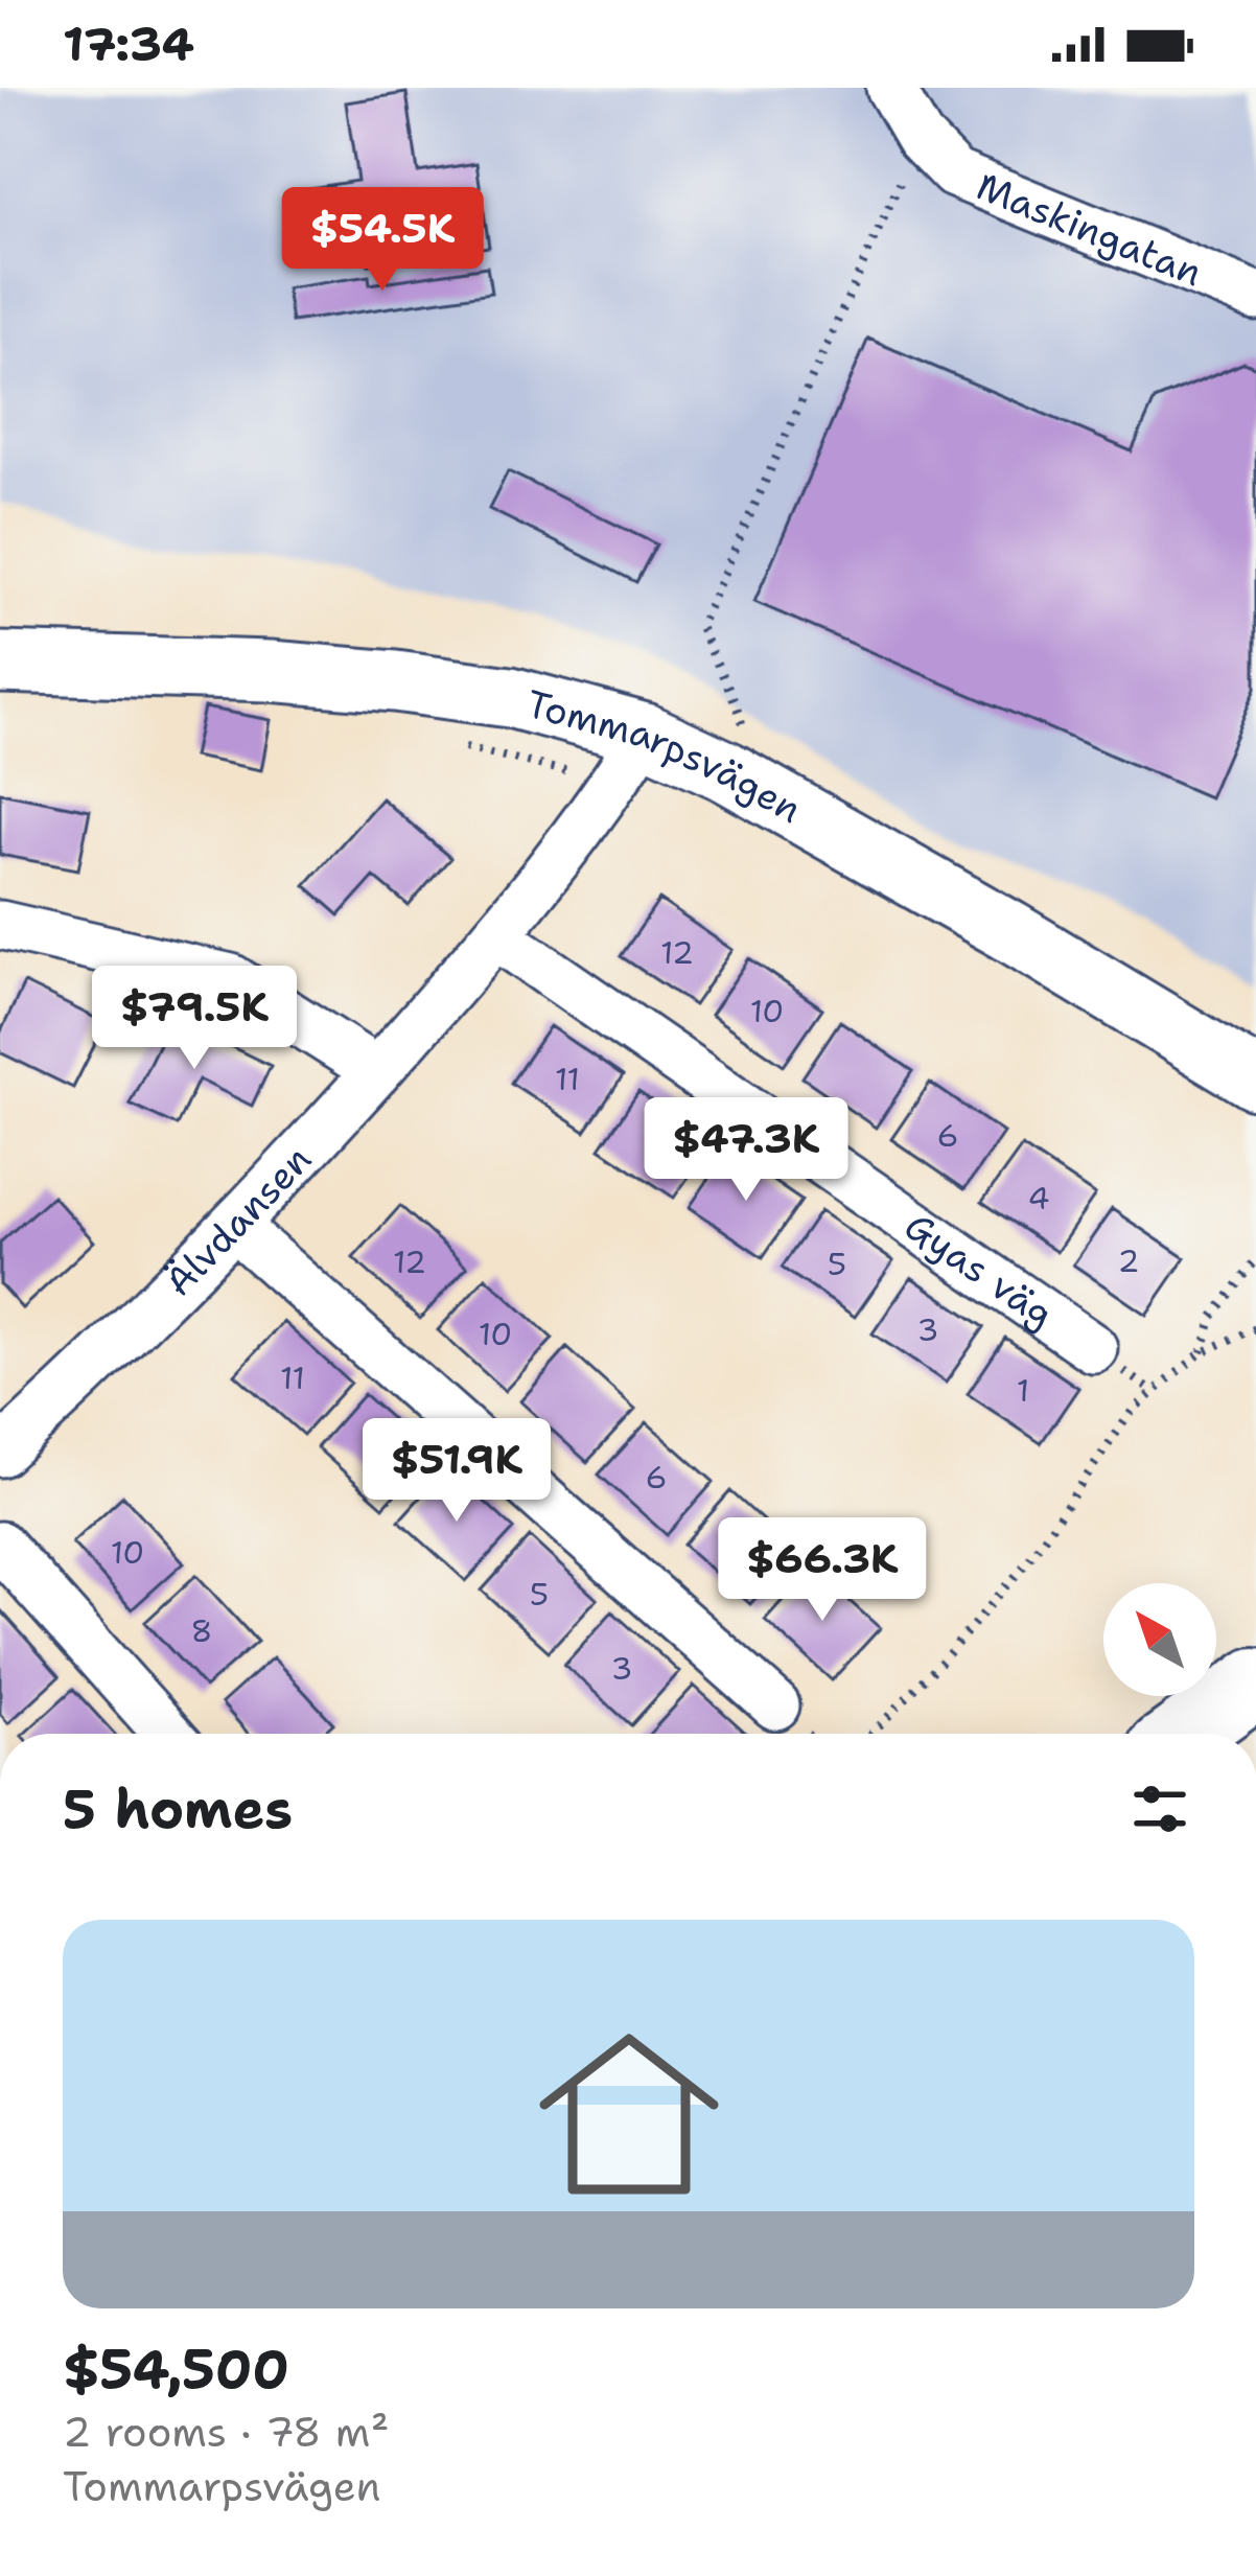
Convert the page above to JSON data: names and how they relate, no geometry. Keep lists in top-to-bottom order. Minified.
{"streets":{"street":["Maskingatan","Tommarpsvägen","Älvdansen","Gyas väg"]},"crossings":[["Tommarpsvägen","Älvdansen"],["Älvdansen","Gyas väg"]],"house_numbers":["12","10","11","6","4","2","12","5","3","10","11","1","6","10","5","8","3"],"north":"top left","page":{"status":"17:34","price":["$54.5K","$79.5K","$47.3K","$51.9K","$66.3K"],"heading":"5 homes","list":[{"name":"$54,500","note":"2 rooms · 78 m² · Tommarpsvägen"}]}}
